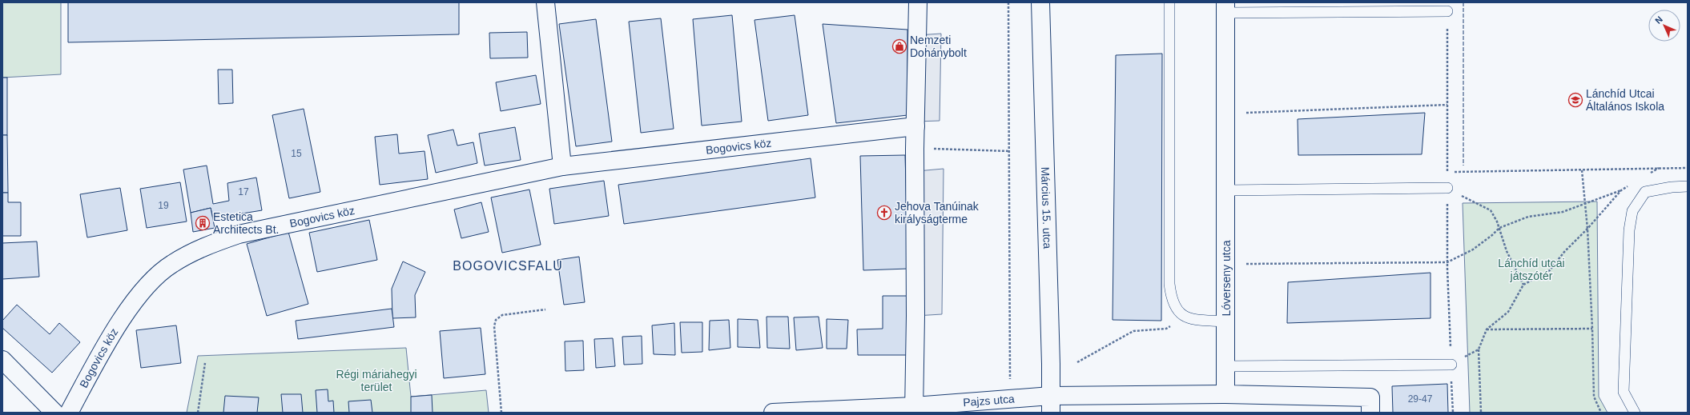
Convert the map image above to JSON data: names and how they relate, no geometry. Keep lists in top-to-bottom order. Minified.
{"streets":{"street":["Bogovics köz","Március 15. utca","Lóverseny utca","Pajzs utca"]},"crossings":[["Március 15. utca","Pajzs utca"],["Lóverseny utca","Pajzs utca"]],"districts":["BOGOVICSFALU"],"parks":["Lánchíd utcai játszótér","Régi máriahegyi terület"],"places":{"shop":["Nemzeti Dohánybolt"],"school or university":["Lánchíd Utcai Általános Iskola"],"church":["Jehova Tanúinak királyságterme"],"building":["Estetica Architects Bt."]},"house_numbers":["15","17","19","29-47"],"north":"top left"}
